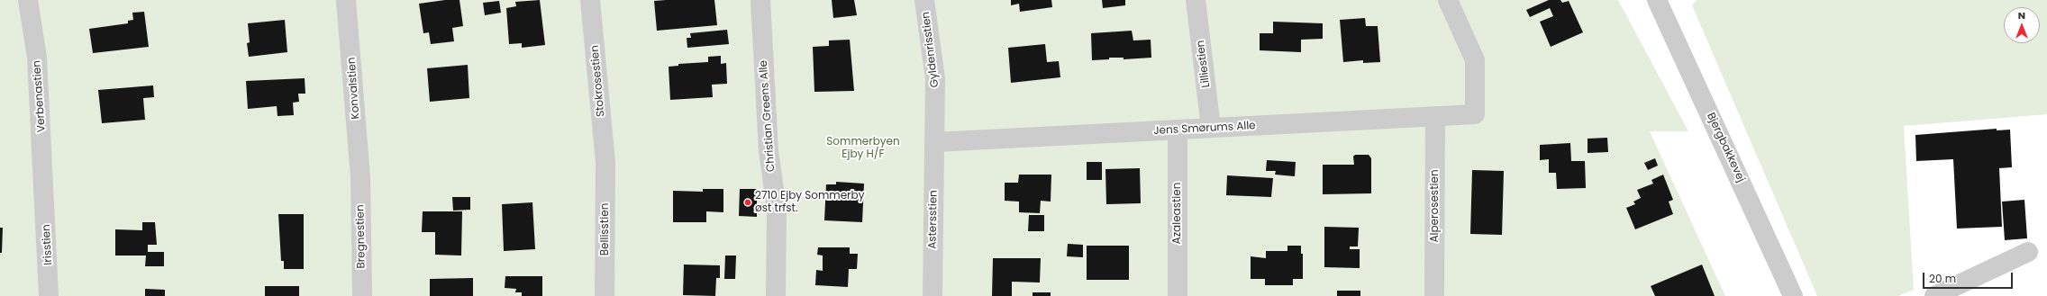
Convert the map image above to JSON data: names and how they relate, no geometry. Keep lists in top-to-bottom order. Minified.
{"streets":{"street":["Gyldenrisstien","Lilliestien","Stokrosestien","Konvalstien","Verbenastien","Christian Greens Alle","Jens Smørums Alle","Bjergbakkevej","Alperosestien","Azaleastien","Astersstien","Bellisstien","Bregnestien","Irisstien"]},"crossings":[["Gyldenrisstien","Jens Smørums Alle"],["Gyldenrisstien","Astersstien"],["Lilliestien","Jens Smørums Alle"],["Stokrosestien","Bellisstien"],["Konvalstien","Bregnestien"],["Verbenastien","Irisstien"],["Jens Smørums Alle","Alperosestien"],["Jens Smørums Alle","Azaleastien"],["Jens Smørums Alle","Astersstien"]],"parks":["Sommerbyen Ejby H/F"],"places":["2710 Ejby Sommerby øst trfst."],"scale_bar":"20 m","north":"top"}
